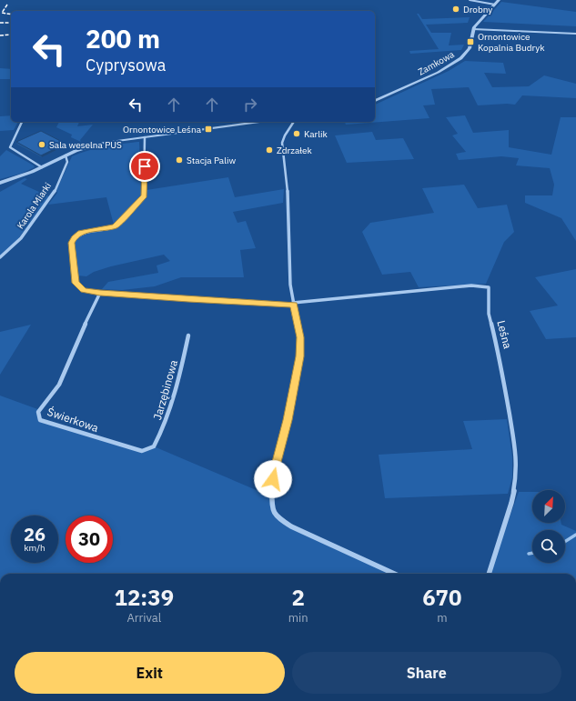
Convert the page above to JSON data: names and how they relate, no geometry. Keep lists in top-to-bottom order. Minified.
{"streets":{"street":["Zamkowa","Karola Miarki","Leśna","Jarzębinowa","Świerkowa"]},"crossings":[["Jarzębinowa","Świerkowa"]],"places":{"other":["Drobny","Karlik","Sala weselna PUS","Zdrzałek","Stacja Paliw"],"transit":["Ornontowice Kopalnia Budryk","Ornontowice Leśna"]},"north":"top right","page":{"turn":["200 m","Cyprysowa"],"speed":"26 km/h","limit":"30","eta":["12:39","Arrival","2","min","670","m"],"buttons":["Exit","Share"]}}
